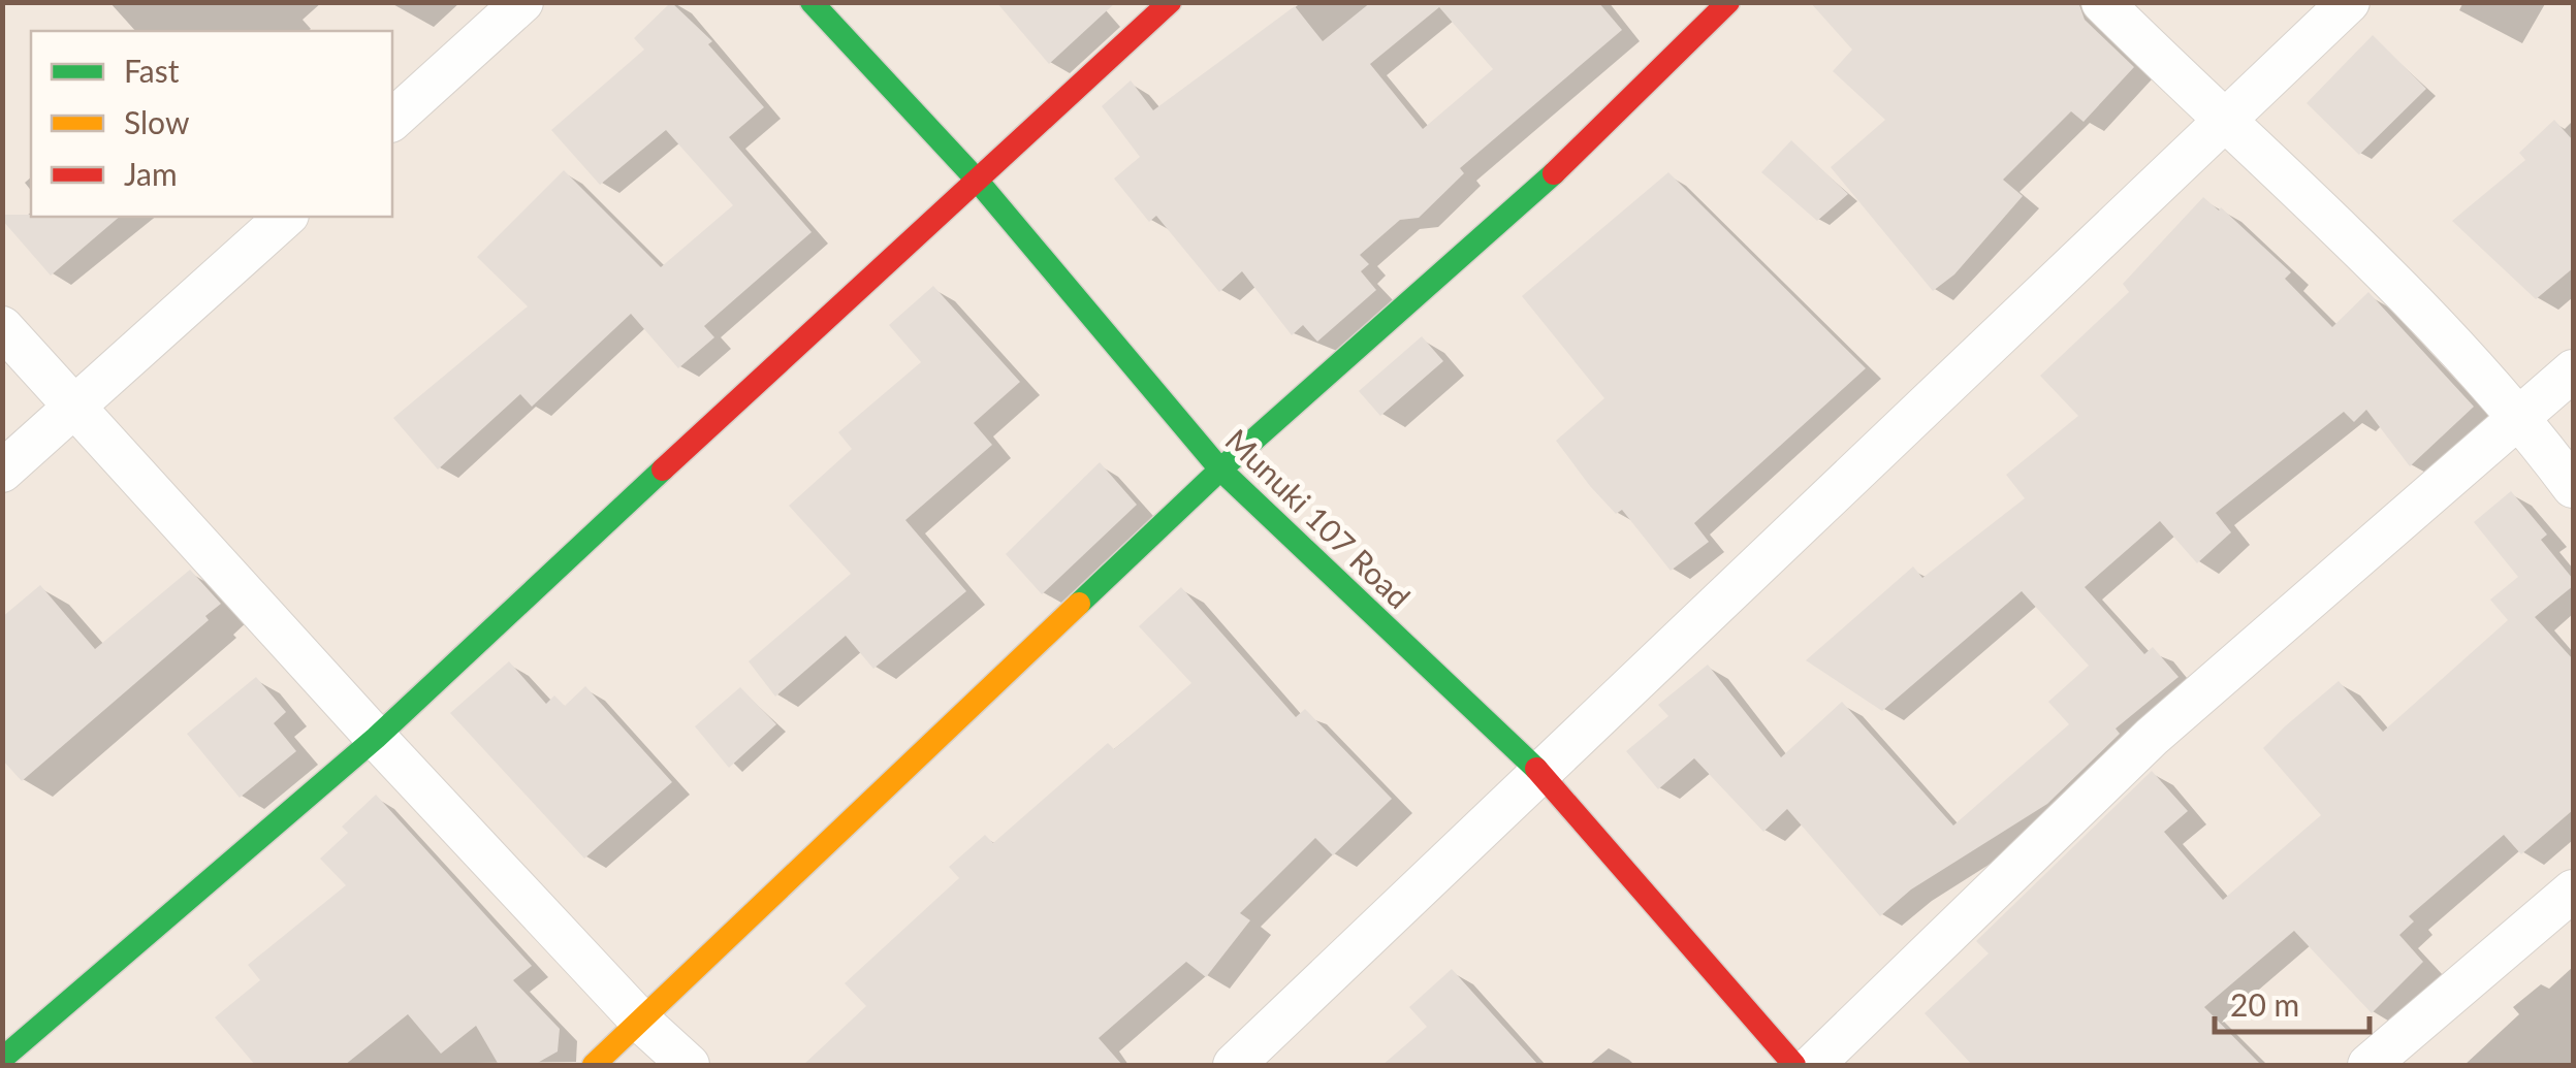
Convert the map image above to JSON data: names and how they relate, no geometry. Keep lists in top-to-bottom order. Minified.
{"streets":{"street":["Munuki 107 Road"]},"legend":["Fast","Slow","Jam"],"scale_bar":"20 m"}
